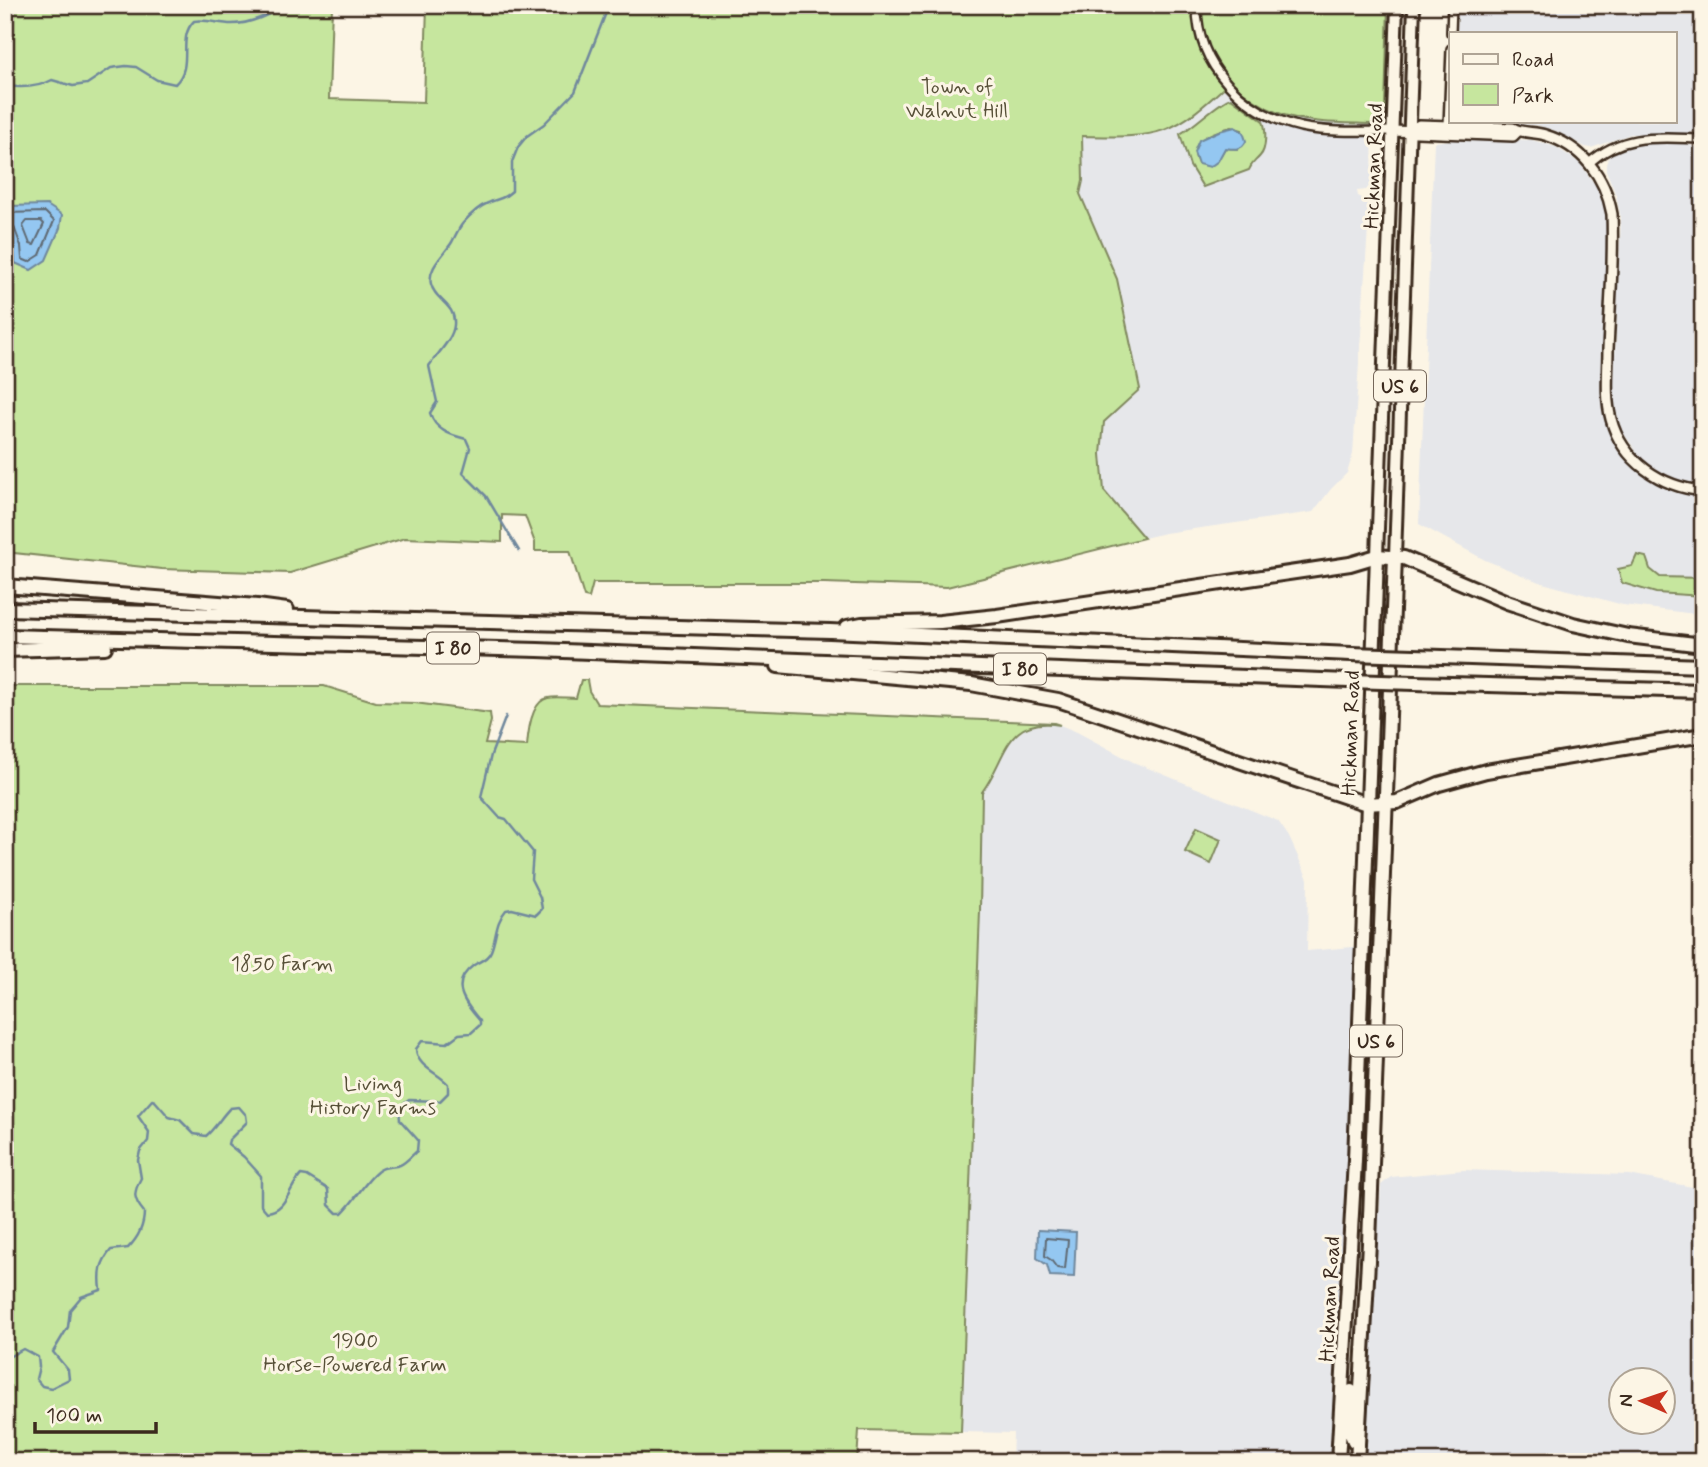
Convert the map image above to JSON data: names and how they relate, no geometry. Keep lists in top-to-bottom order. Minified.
{"streets":{"highway":["Hickman Road","US 6","I 80"]},"parks":["Town of Walnut Hill","1850 Farm","Living History Farms","1900 Horse-Powered Farm"],"legend":["Road","Park"],"scale_bar":"100 m","north":"left"}
